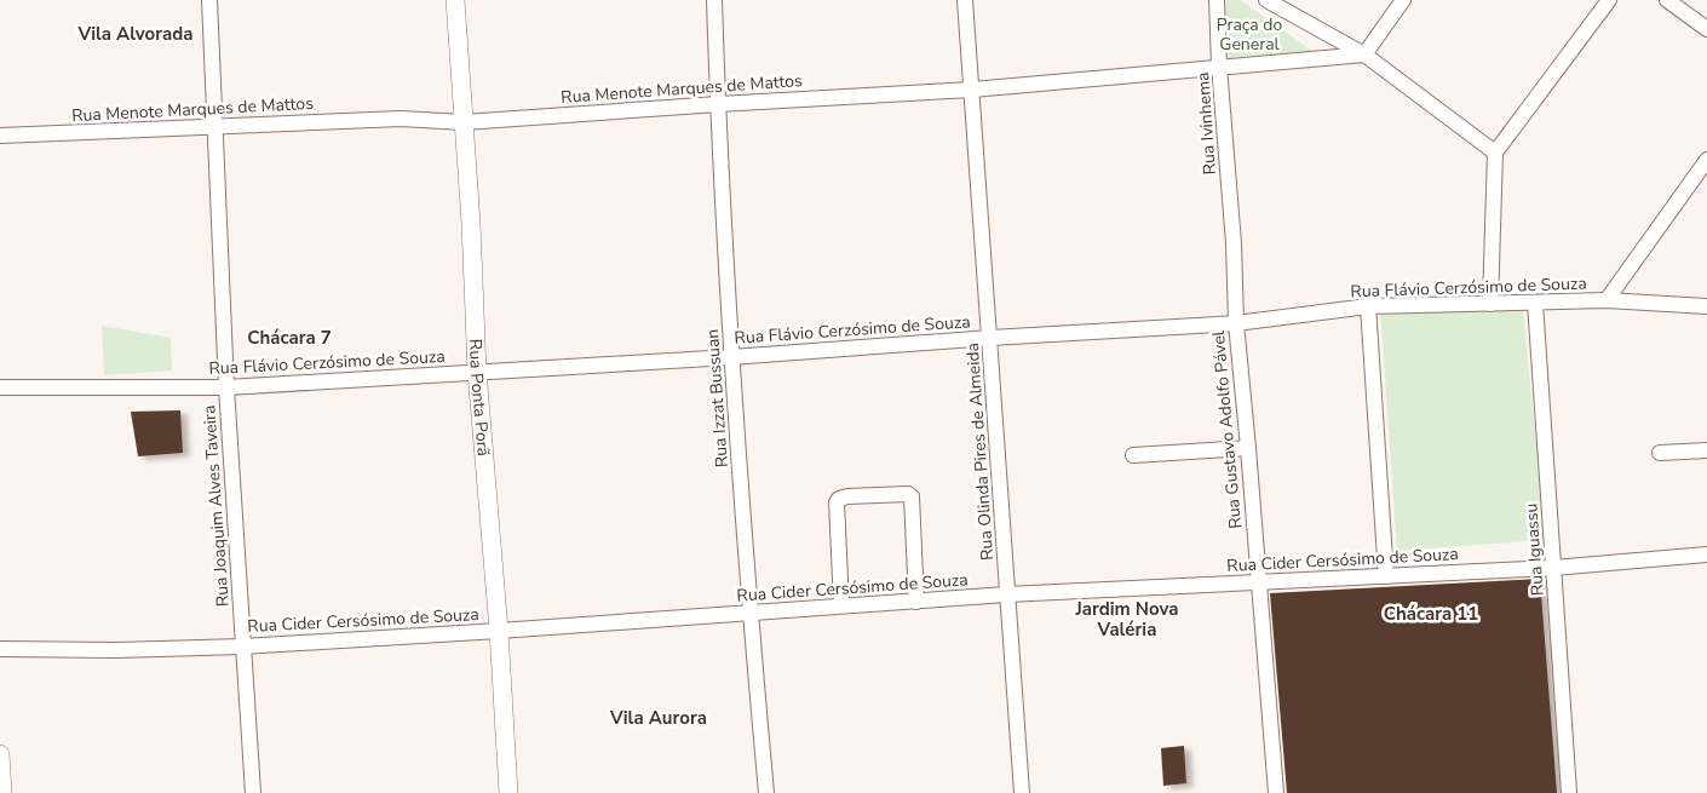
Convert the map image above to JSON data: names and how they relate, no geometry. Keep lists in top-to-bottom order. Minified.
{"streets":{"street":["Rua Menote Marques de Mattos","Rua Ivinhema","Rua Flávio Cerzósimo de Souza","Rua Ponta Porã","Rua Izzat Bussuan","Rua Gustavo Adolfo Pável","Rua Olinda Pires de Almeida","Rua Joaquim Alves Taveira","Rua Iguassu","Rua Cider Cersósimo de Souza"]},"crossings":[["Rua Menote Marques de Mattos","Rua Ivinhema"],["Rua Menote Marques de Mattos","Rua Ponta Porã"],["Rua Menote Marques de Mattos","Rua Izzat Bussuan"],["Rua Menote Marques de Mattos","Rua Olinda Pires de Almeida"],["Rua Menote Marques de Mattos","Rua Joaquim Alves Taveira"],["Rua Ivinhema","Rua Gustavo Adolfo Pável"],["Rua Flávio Cerzósimo de Souza","Rua Ponta Porã"],["Rua Flávio Cerzósimo de Souza","Rua Izzat Bussuan"],["Rua Flávio Cerzósimo de Souza","Rua Gustavo Adolfo Pável"],["Rua Flávio Cerzósimo de Souza","Rua Olinda Pires de Almeida"],["Rua Flávio Cerzósimo de Souza","Rua Joaquim Alves Taveira"],["Rua Flávio Cerzósimo de Souza","Rua Iguassu"],["Rua Ponta Porã","Rua Cider Cersósimo de Souza"],["Rua Izzat Bussuan","Rua Cider Cersósimo de Souza"],["Rua Gustavo Adolfo Pável","Rua Cider Cersósimo de Souza"],["Rua Olinda Pires de Almeida","Rua Cider Cersósimo de Souza"],["Rua Joaquim Alves Taveira","Rua Cider Cersósimo de Souza"],["Rua Iguassu","Rua Cider Cersósimo de Souza"]],"districts":["Vila Alvorada","Chácara 7","Jardim Nova Valéria","Chácara 11","Vila Aurora"],"parks":["Praça do General"]}
